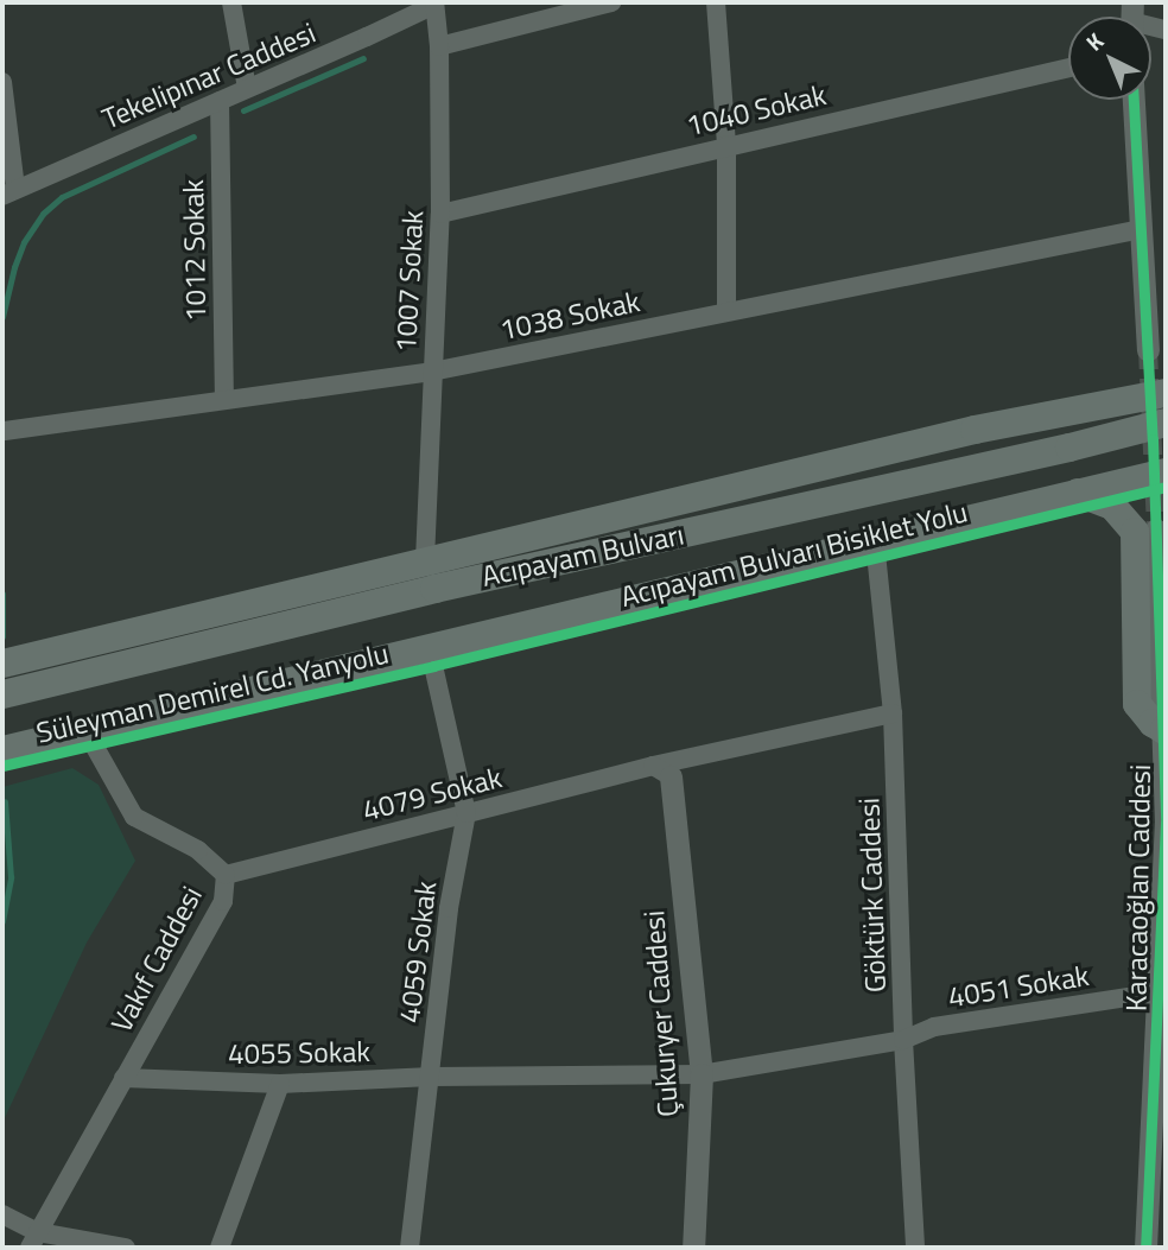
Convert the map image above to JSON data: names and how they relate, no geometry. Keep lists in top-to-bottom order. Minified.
{"streets":{"main road":["Acıpayam Bulvarı"],"street":["Tekelipınar Caddesi","1040 Sokak","1012 Sokak","1007 Sokak","1038 Sokak","4079 Sokak","Karacaoğlan Caddesi","Göktürk Caddesi","4059 Sokak","Vakıf Caddesi","4051 Sokak","Çukuryer Caddesi","4055 Sokak"],"cycle path":["Acıpayam Bulvarı Bisiklet Yolu"]},"crossings":[["Tekelipınar Caddesi","1012 Sokak"],["Tekelipınar Caddesi","1007 Sokak"],["1040 Sokak","1007 Sokak"],["1012 Sokak","1038 Sokak"],["1007 Sokak","1038 Sokak"],["Acıpayam Bulvarı","Göktürk Caddesi"],["Acıpayam Bulvarı","Vakıf Caddesi"],["4079 Sokak","Göktürk Caddesi"],["4079 Sokak","4059 Sokak"],["4079 Sokak","Vakıf Caddesi"],["4079 Sokak","Çukuryer Caddesi"],["Karacaoğlan Caddesi","4051 Sokak"],["Göktürk Caddesi","4051 Sokak"],["Göktürk Caddesi","4055 Sokak"],["4059 Sokak","4055 Sokak"],["Vakıf Caddesi","4055 Sokak"],["4051 Sokak","4055 Sokak"],["Çukuryer Caddesi","4055 Sokak"]],"north":"top left"}
